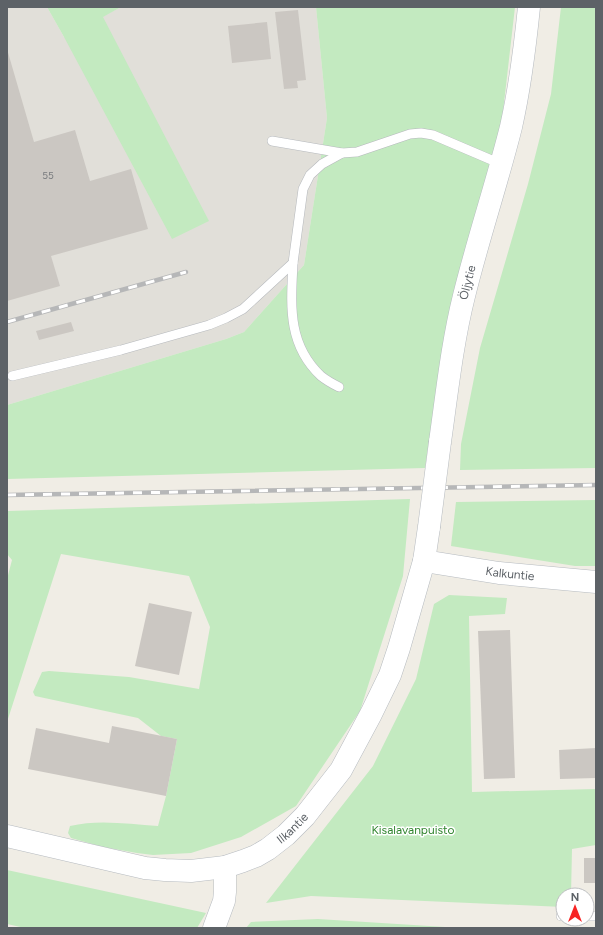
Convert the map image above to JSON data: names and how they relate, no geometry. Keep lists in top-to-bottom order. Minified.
{"streets":{"main road":["Öljytie","Kalkuntie","Ilkantie"]},"crossings":[["Öljytie","Kalkuntie"],["Öljytie","Ilkantie"],["Kalkuntie","Ilkantie"]],"parks":["Kisalavanpuisto"],"house_numbers":["55"],"north":"top"}
